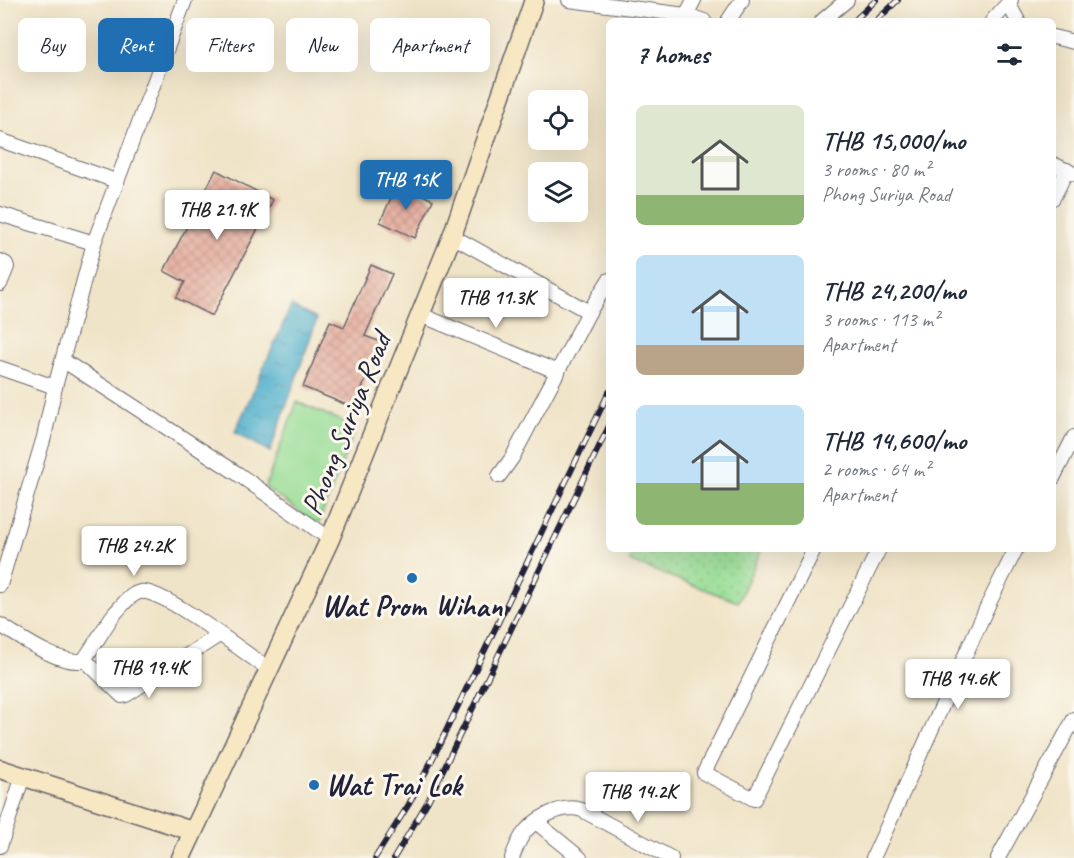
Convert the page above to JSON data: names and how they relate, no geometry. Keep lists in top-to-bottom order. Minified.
{"streets":{"main road":["Phong Suriya Road"]},"places":["Wat Prom Wihan","Wat Trai Lok"],"page":{"chip":["Buy","Rent","Filters","New","Apartment"],"heading":"7 homes","list":[{"name":"THB 15,000/mo","note":"3 rooms · 80 m² · Phong Suriya Road"},{"name":"THB 24,200/mo","note":"3 rooms · 113 m² · Apartment"},{"name":"THB 14,600/mo","note":"2 rooms · 64 m² · Apartment"}],"price":["THB 15K","THB 21.9K","THB 11.3K","THB 24.2K","THB 19.4K","THB 14.6K","THB 14.2K"]}}
